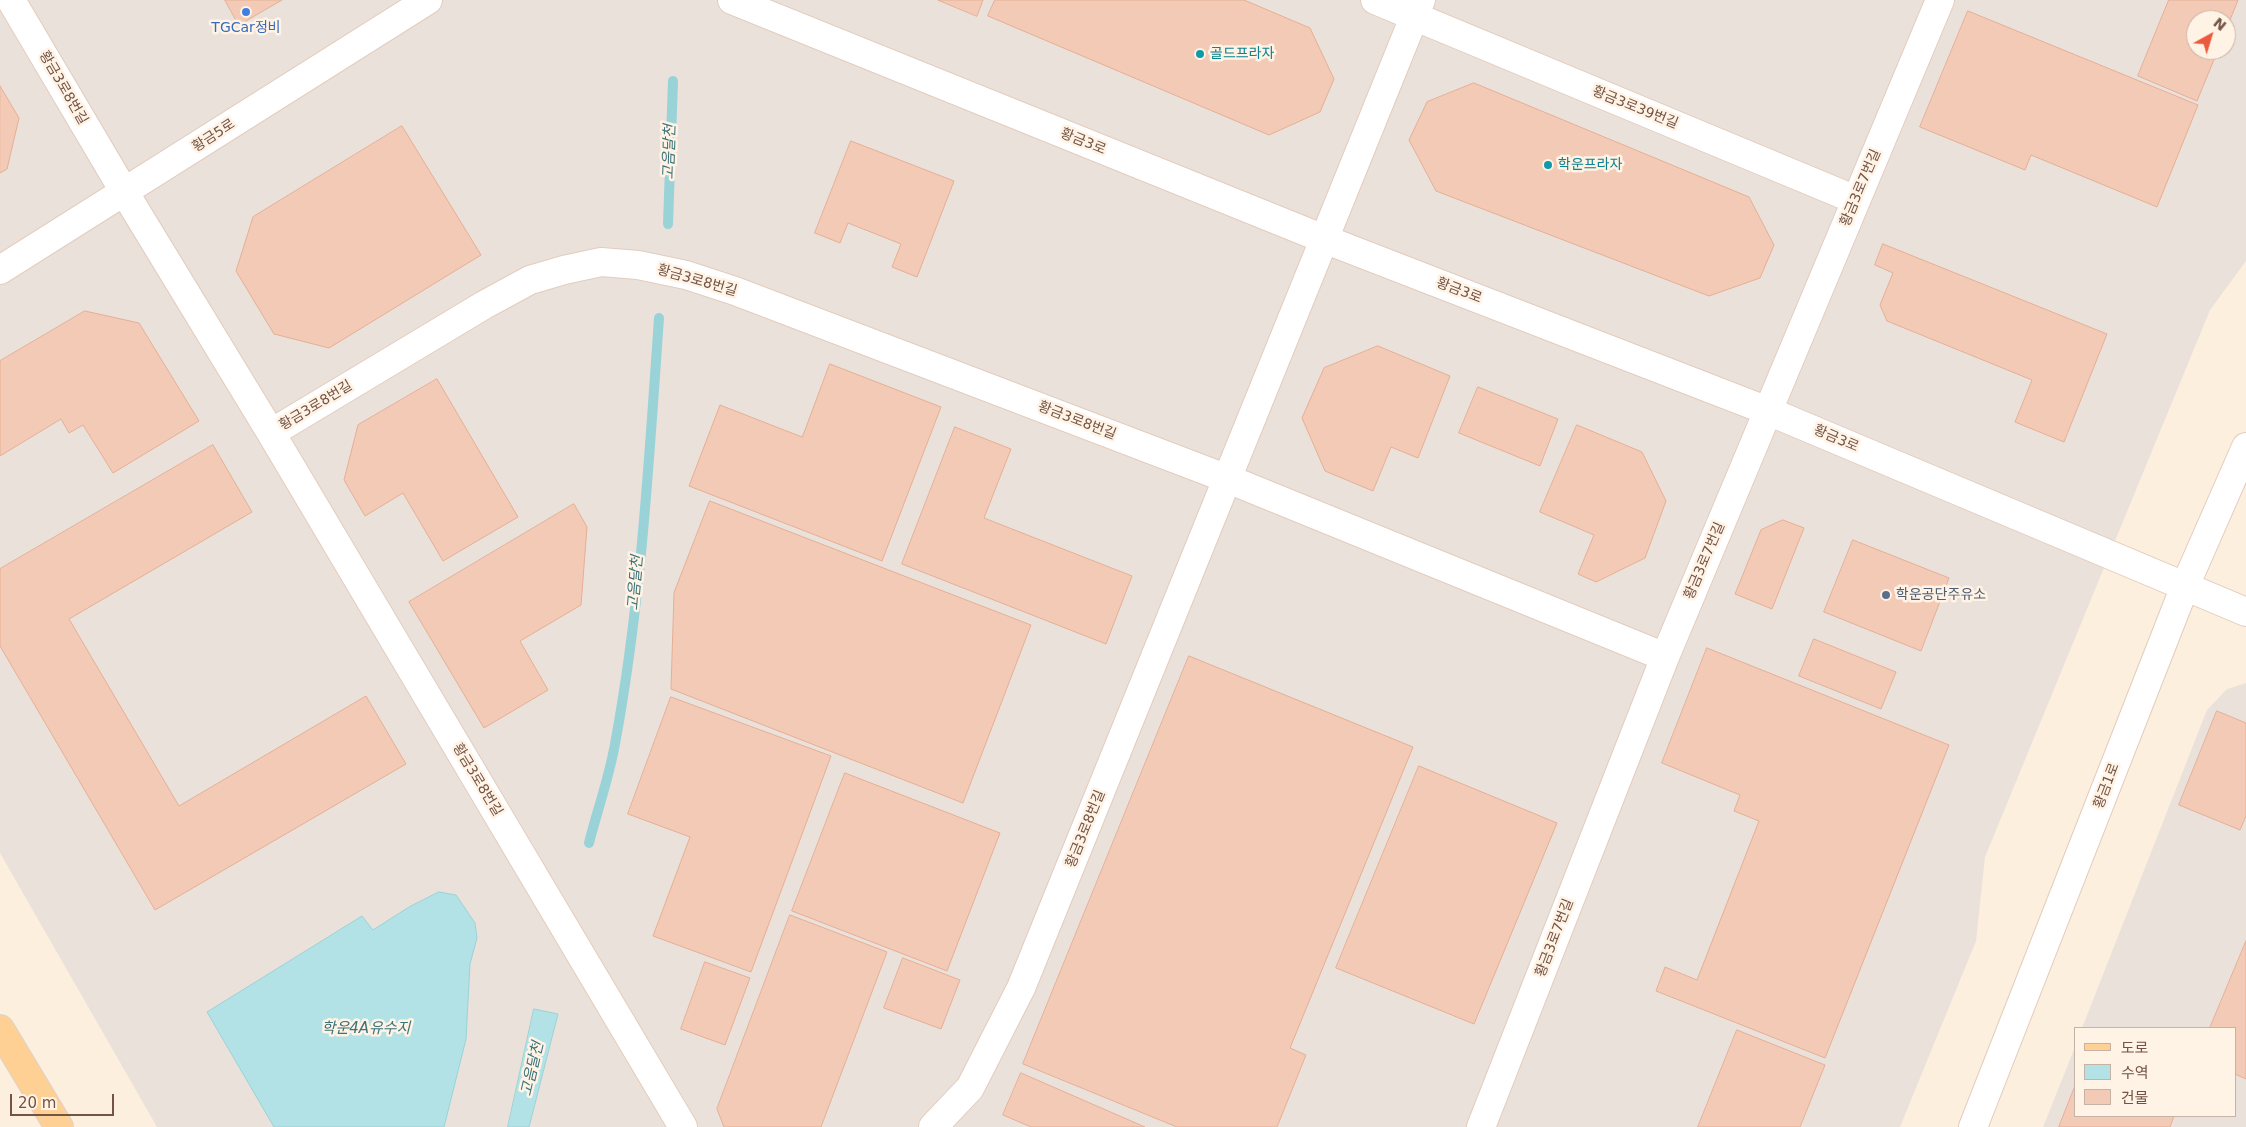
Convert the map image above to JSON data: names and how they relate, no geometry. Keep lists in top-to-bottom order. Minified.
{"streets":{"street":["황금3로8번길","황금3로39번길","황금5로","황금3로","황금3로7번길","황금1로"]},"crossings":[["황금3로8번길","황금5로"],["황금3로39번길","황금3로7번길"],["황금3로","황금3로7번길"],["황금3로","황금1로"]],"water":["고음달천","학운4A유수지"],"places":["TGCar정비","골드프라자","학운프라자","학운공단주유소"],"legend":["도로","수역","건물"],"scale_bar":"20 m","north":"top right"}
